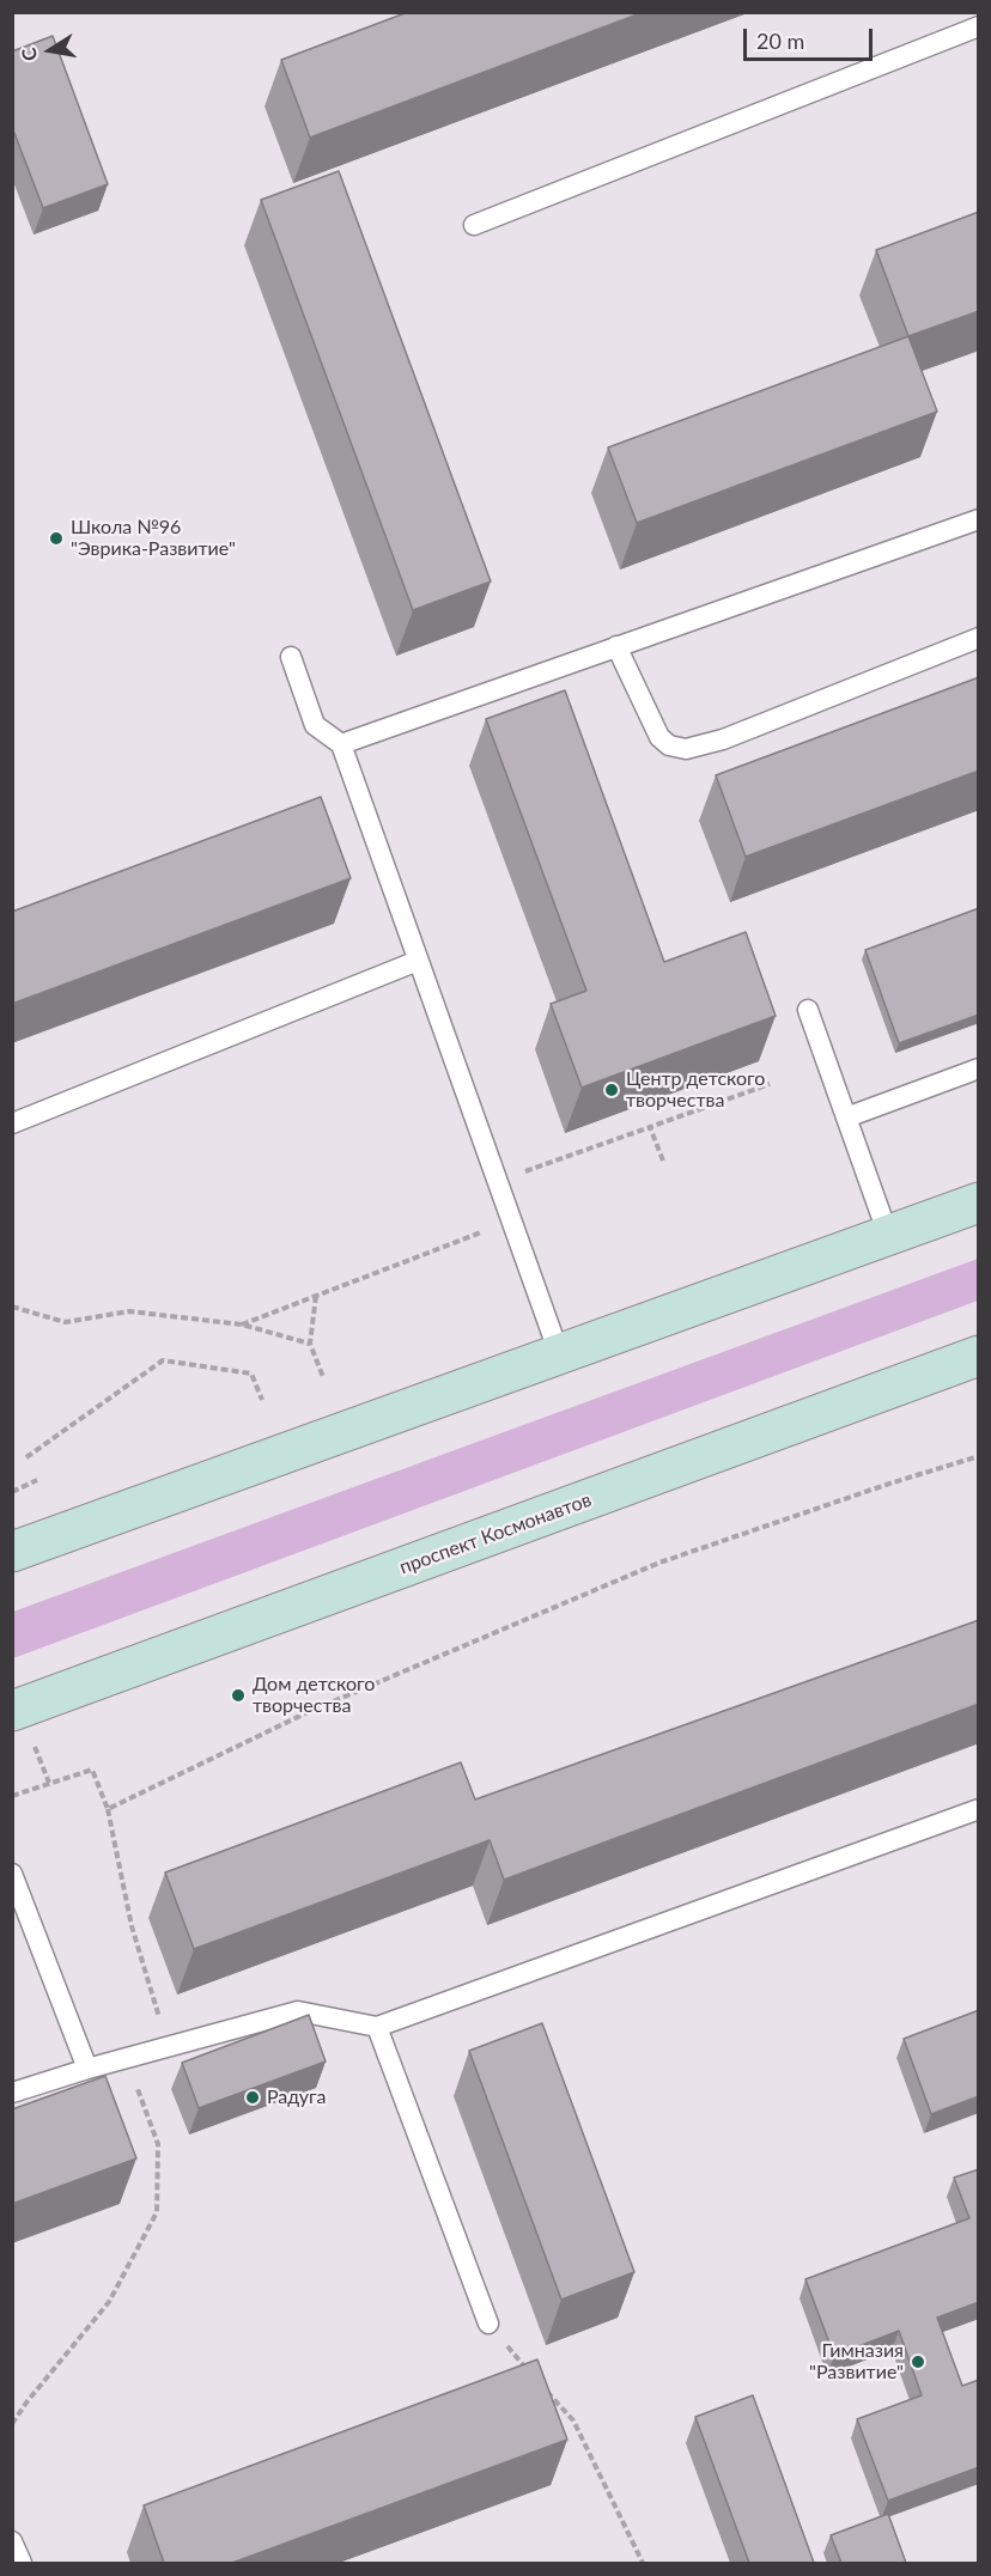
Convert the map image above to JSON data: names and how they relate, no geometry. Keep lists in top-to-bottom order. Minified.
{"streets":{"main road":["проспект Космонавтов"]},"places":["Школа №96 \"Эврика-Развитие\"","Центр детского творчества","Дом детского творчества","Радуга","Гимназия \"Развитие\""],"scale_bar":"20 m","north":"left"}
